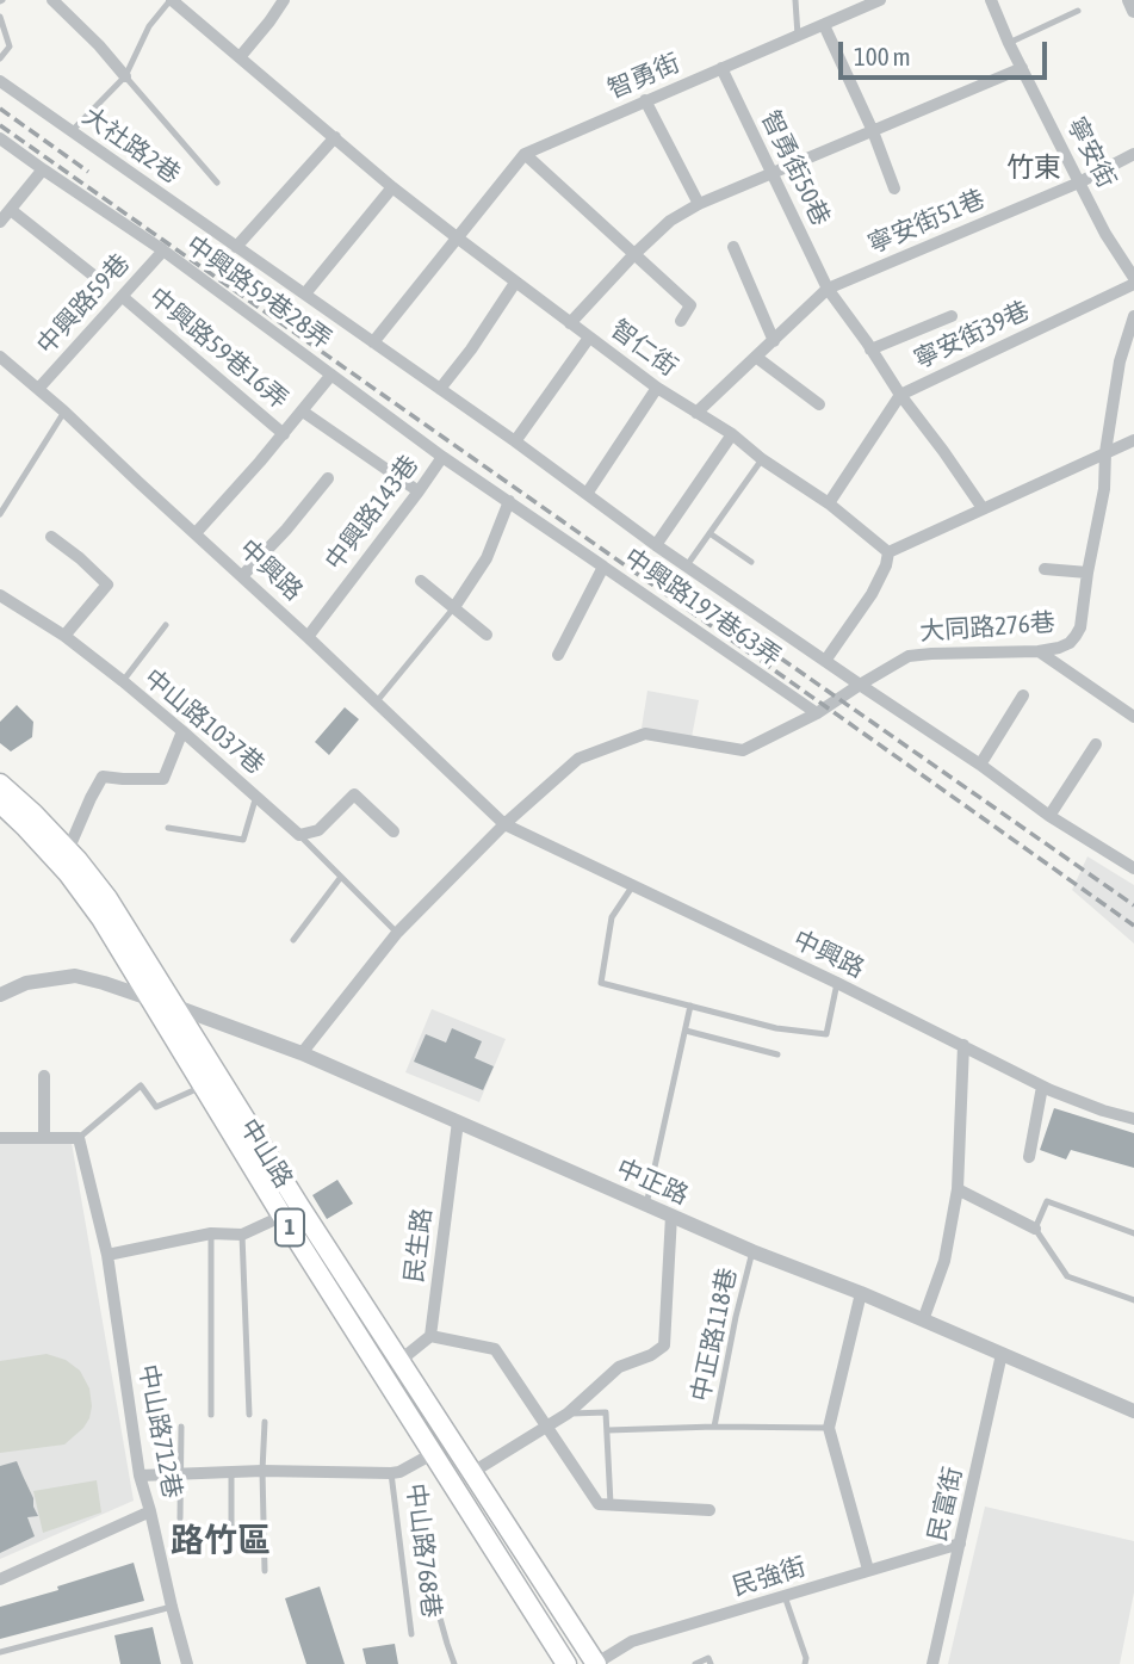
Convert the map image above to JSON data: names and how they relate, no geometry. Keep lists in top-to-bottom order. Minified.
{"streets":{"main road":["中山路","1"],"street":["智勇街","大社路2巷","寧安街","智勇街50巷","寧安街51巷","中興路59巷28弄","中興路59巷","寧安街39巷","中興路59巷16弄","智仁街","中興路143巷","中興路","中興路197巷63弄","大同路276巷","中山路1037巷","中正路","民生路","中山路712巷","民富街","中山路768巷","民強街"],"lane":["中正路118巷"]},"crossings":[["智勇街","大社路2巷"],["智勇街","智勇街50巷"],["智勇街","智仁街"],["大社路2巷","大同路276巷"],["寧安街","寧安街51巷"],["寧安街","寧安街39巷"],["智勇街50巷","寧安街51巷"],["智勇街50巷","寧安街39巷"],["寧安街51巷","寧安街39巷"],["中興路59巷28弄","中興路59巷"],["中興路59巷28弄","中興路143巷"],["中興路59巷28弄","中興路197巷63弄"],["中興路59巷","中興路59巷16弄"],["中興路59巷","中興路"],["中興路143巷","中興路"],["中興路","大同路276巷"],["中興路197巷63弄","大同路276巷"],["中山路","中正路"],["中山路","中山路768巷"],["中山路","民強街"],["中正路","民生路"],["中正路","中正路118巷"],["中正路","民富街"],["中山路712巷","中山路768巷"],["民富街","民強街"]],"districts":["竹東","路竹區"],"scale_bar":"100 m"}
